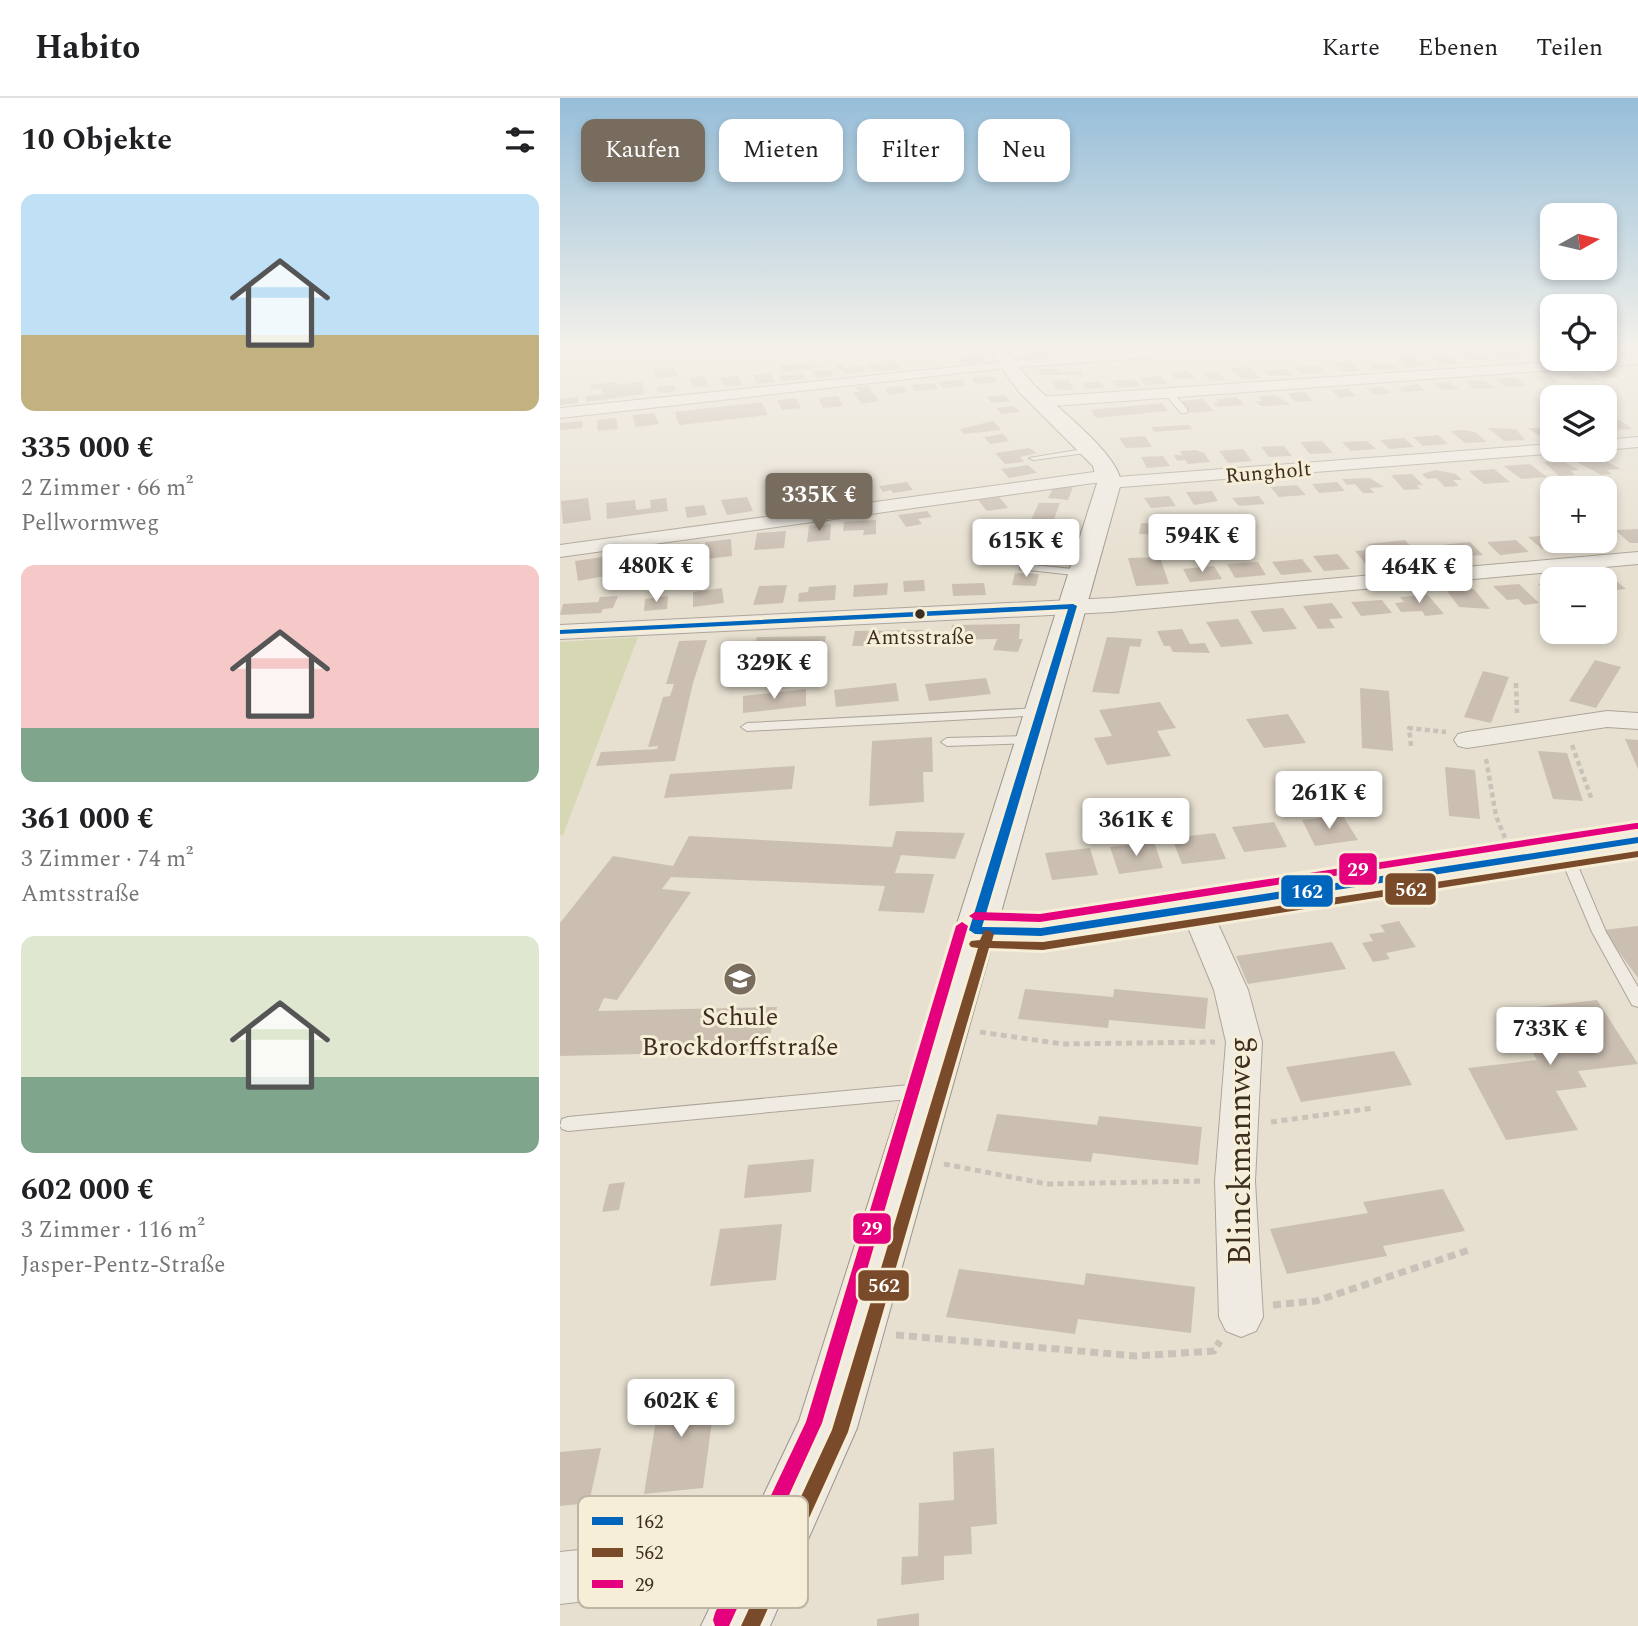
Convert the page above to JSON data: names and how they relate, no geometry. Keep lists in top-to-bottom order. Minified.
{"streets":{"street":["Rungholt","Blinckmannweg"]},"places":{"other":["Amtsstraße"],"school or university":["Schule Brockdorffstraße"]},"lines":["transit line 162","transit line 29","transit line 562"],"legend":["162","562","29"],"north":"right","page":{"header":"Habito","nav":["Karte","Ebenen","Teilen"],"heading":"10 Objekte","chip":["Kaufen","Mieten","Filter","Neu"],"list":[{"name":"335 000 €","note":"2 Zimmer · 66 m² · Pellwormweg"},{"name":"361 000 €","note":"3 Zimmer · 74 m² · Amtsstraße"},{"name":"602 000 €","note":"3 Zimmer · 116 m² · Jasper-Pentz-Straße"}],"map_buttons":["+","−"],"price":["335K €","594K €","615K €","480K €","464K €","329K €","261K €","361K €","733K €","602K €"]}}
